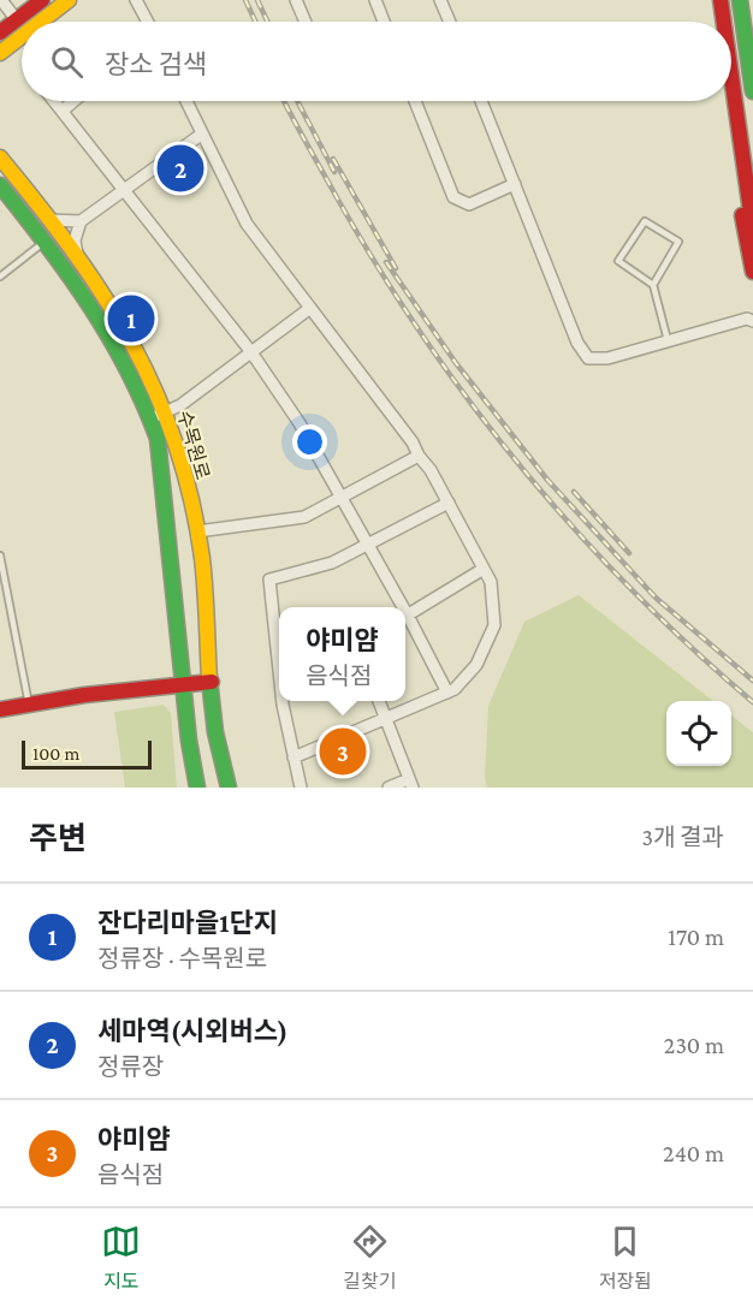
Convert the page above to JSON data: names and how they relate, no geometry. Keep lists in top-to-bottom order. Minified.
{"streets":{"street":["수목원로"]},"scale_bar":"100 m","page":{"search":"장소 검색","pins":["2","1","3"],"popup":["야미얌","음식점"],"scale":"100 m","heading":["주변","3개 결과"],"list":[{"mark":"1","name":"잔다리마을1단지","note":"정류장 · 수목원로","value":"170 m"},{"mark":"2","name":"세마역(시외버스)","note":"정류장","value":"230 m"},{"mark":"3","name":"야미얌","note":"음식점","value":"240 m"}],"nav":["지도","길찾기","저장됨"]}}
